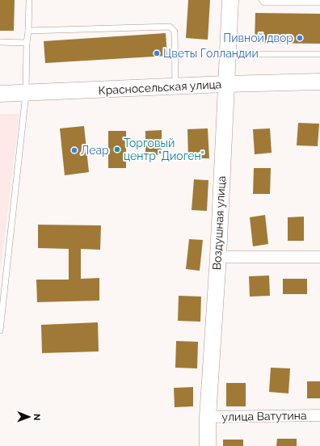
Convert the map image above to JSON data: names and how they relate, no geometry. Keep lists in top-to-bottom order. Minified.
{"streets":{"street":["Красносельская улица","Воздушная улица","улица Ватутина"]},"crossings":[["Красносельская улица","Воздушная улица"],["Воздушная улица","улица Ватутина"]],"places":["Пивной двор","Цветы Голландии","Торговый центр \"Диоген\"","Леар"],"north":"right"}
